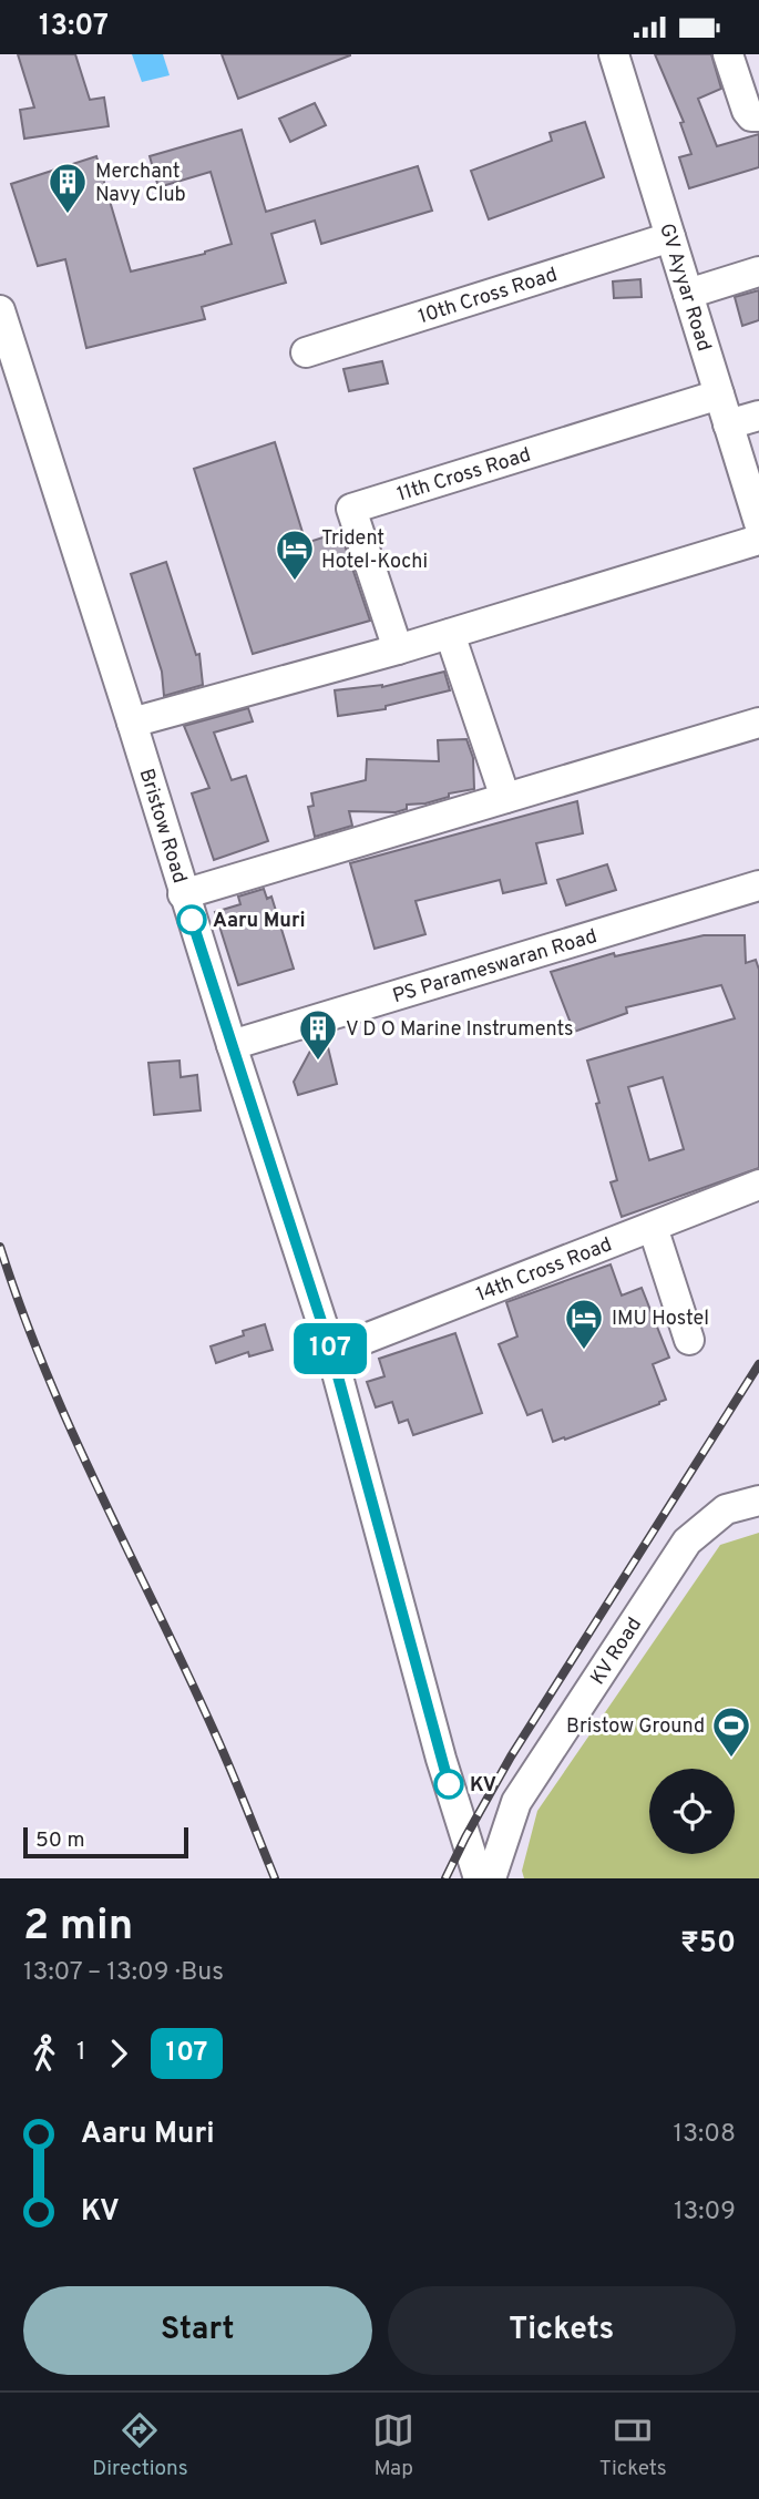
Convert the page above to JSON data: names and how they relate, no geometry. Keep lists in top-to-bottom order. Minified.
{"streets":{"street":["GV Ayyar Road","10th Cross Road","11th Cross Road","Bristow Road","PS Parameswaran Road","14th Cross Road","KV Road"]},"crossings":[["GV Ayyar Road","10th Cross Road"],["GV Ayyar Road","11th Cross Road"],["Bristow Road","PS Parameswaran Road"],["Bristow Road","14th Cross Road"]],"places":{"building":["Merchant Navy Club","V D O Marine Instruments"],"hotel":["Trident Hotel-Kochi","IMU Hostel"],"other":["Aaru Muri","KV"],"sports":["Bristow Ground"]},"lines":["bus line 107"],"scale_bar":"50 m","page":{"status":"13:07","on_map":"107","scale":"50 m","heading":["2 min","13:07 – 13:09 · Bus","₹50"],"legs":["1","107"],"list":[{"name":"Aaru Muri","value":"13:08"},{"name":"KV","value":"13:09"}],"buttons":["Start","Tickets"],"tabs":["Directions","Map","Tickets"]}}
